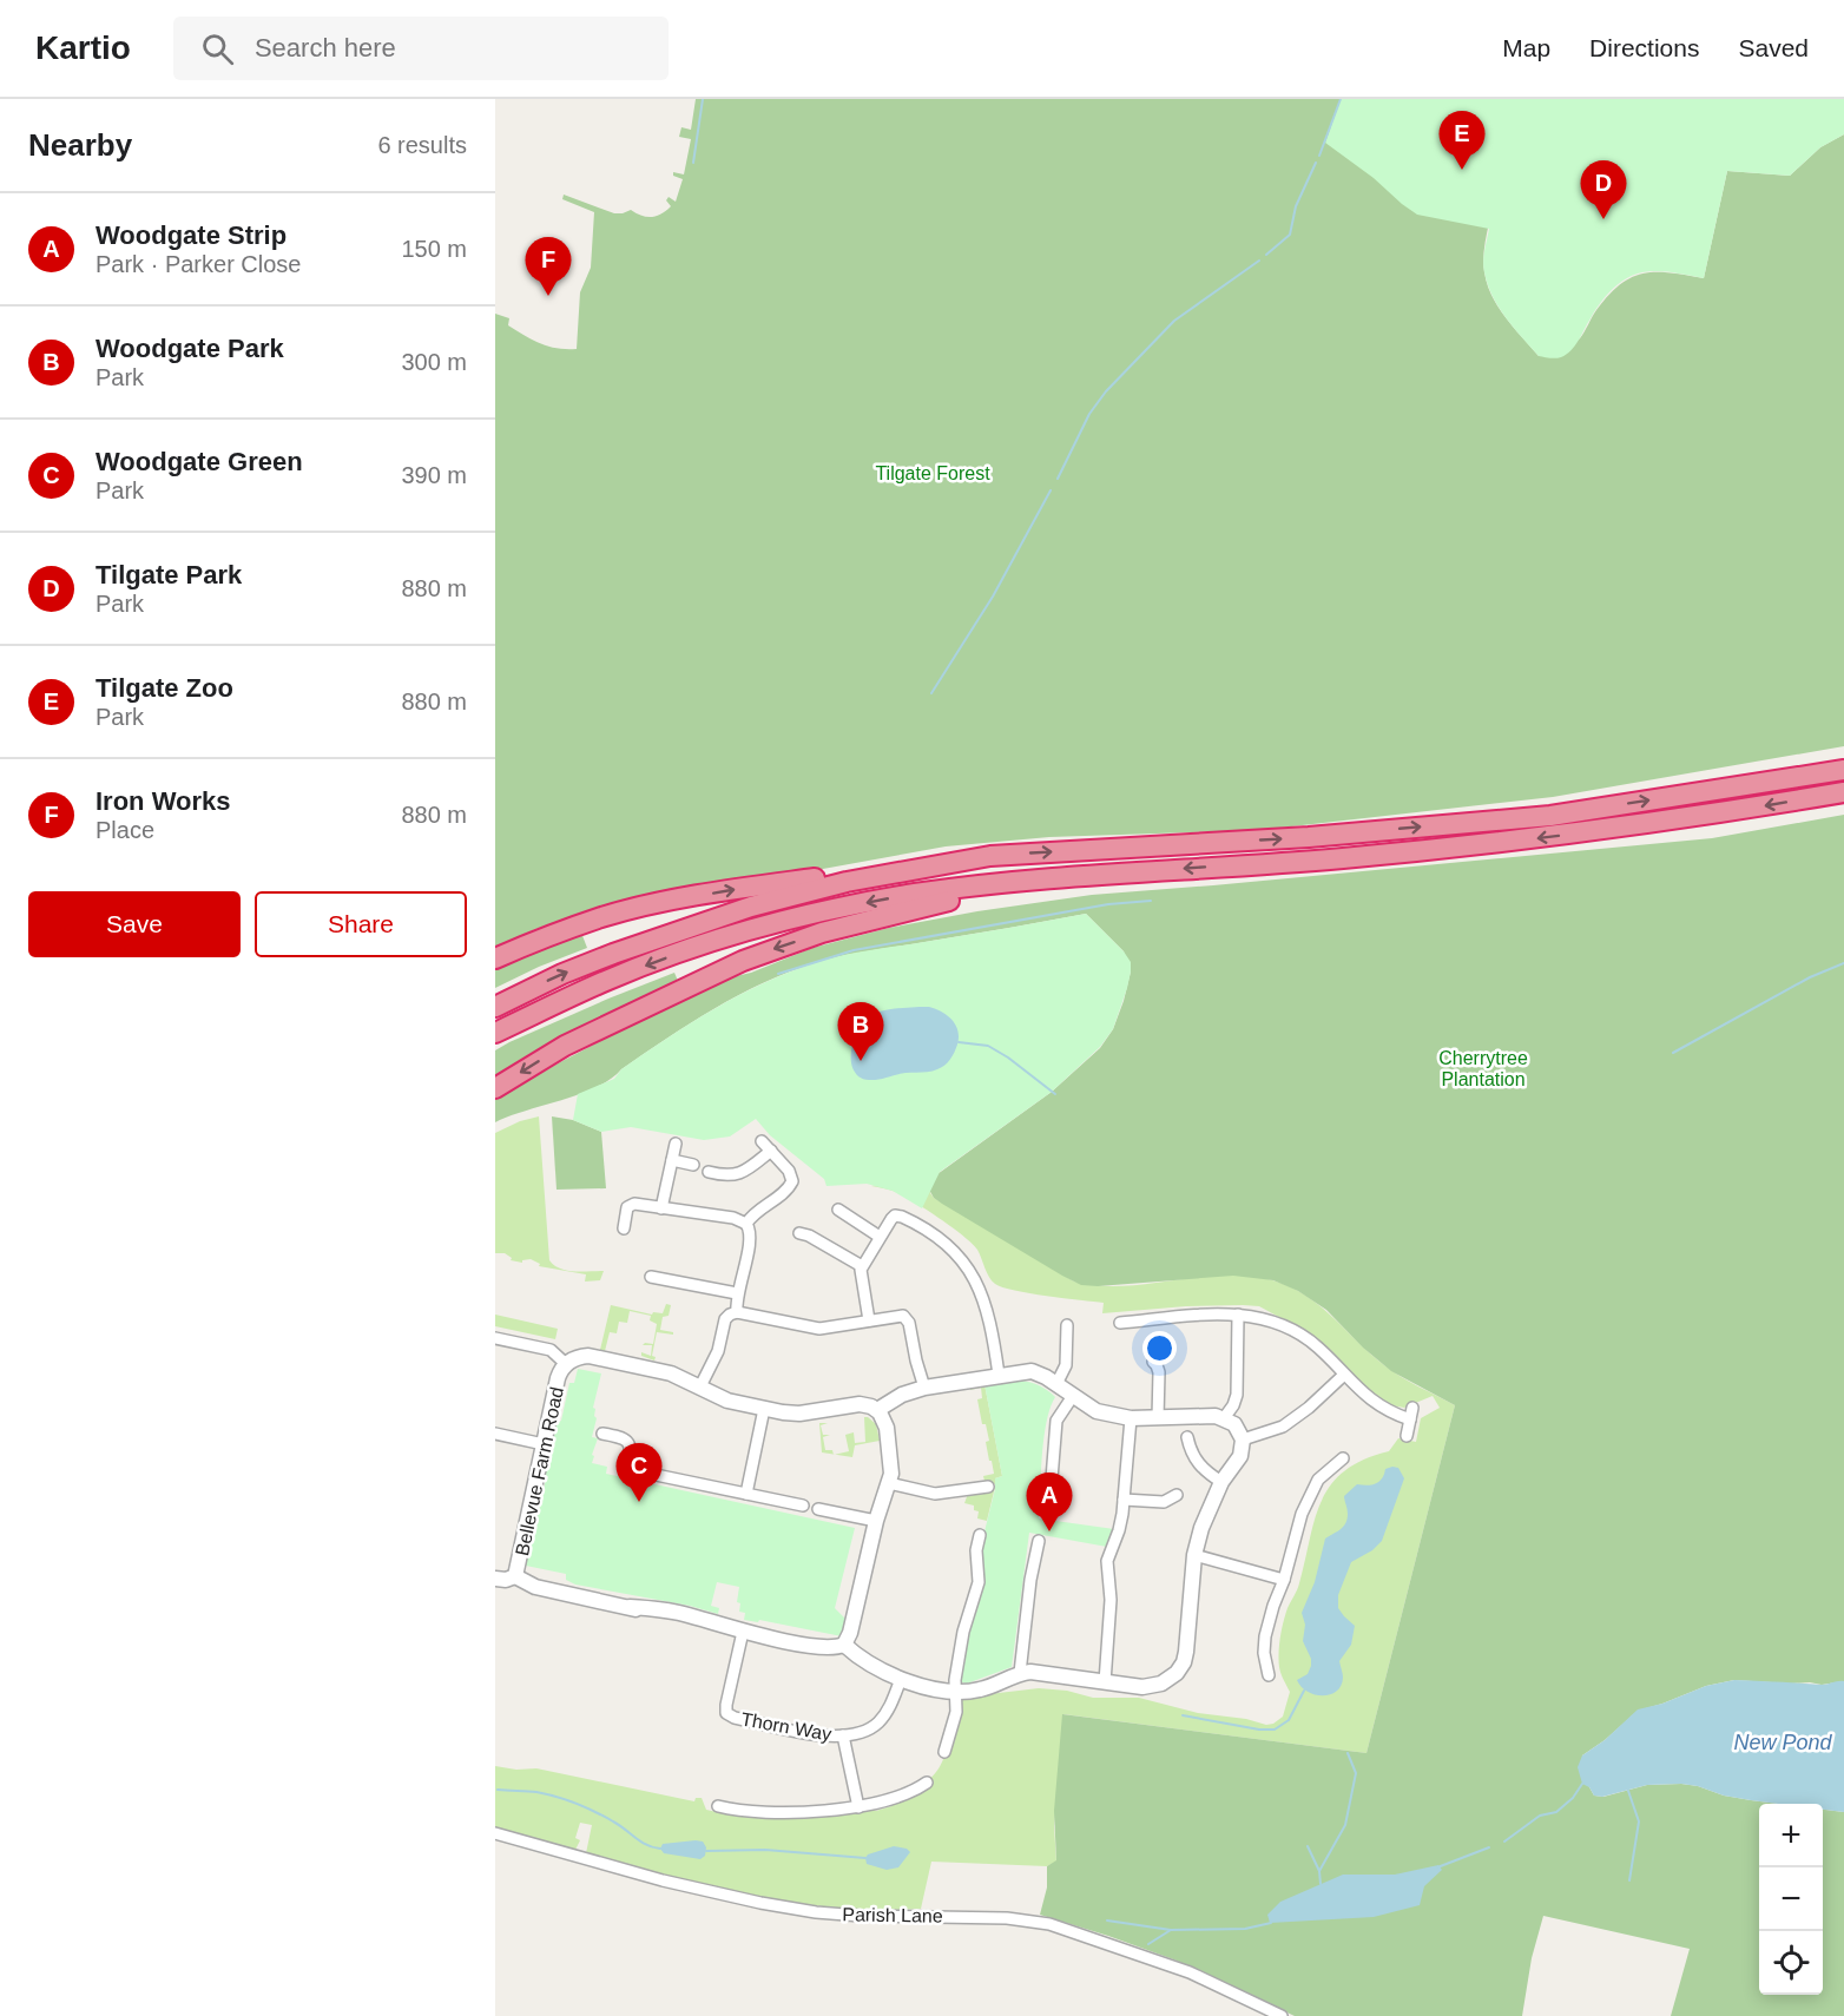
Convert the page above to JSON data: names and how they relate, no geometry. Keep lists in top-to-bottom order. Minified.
{"streets":{"street":["Bellevue Farm Road","Thorn Way","Parish Lane"]},"water":["New Pond"],"parks":["Tilgate Forest","Cherrytree Plantation"],"page":{"header":"Kartio","search":"Search here","nav":["Map","Directions","Saved"],"heading":["Nearby","6 results"],"pins":["E","D","F","B","C","A"],"list":[{"mark":"A","name":"Woodgate Strip","note":"Park · Parker Close","value":"150 m"},{"mark":"B","name":"Woodgate Park","note":"Park","value":"300 m"},{"mark":"C","name":"Woodgate Green","note":"Park","value":"390 m"},{"mark":"D","name":"Tilgate Park","note":"Park","value":"880 m"},{"mark":"E","name":"Tilgate Zoo","note":"Park","value":"880 m"},{"mark":"F","name":"Iron Works","note":"Place","value":"880 m"}],"buttons":["Save","Share"],"map_buttons":["+","−"]}}
